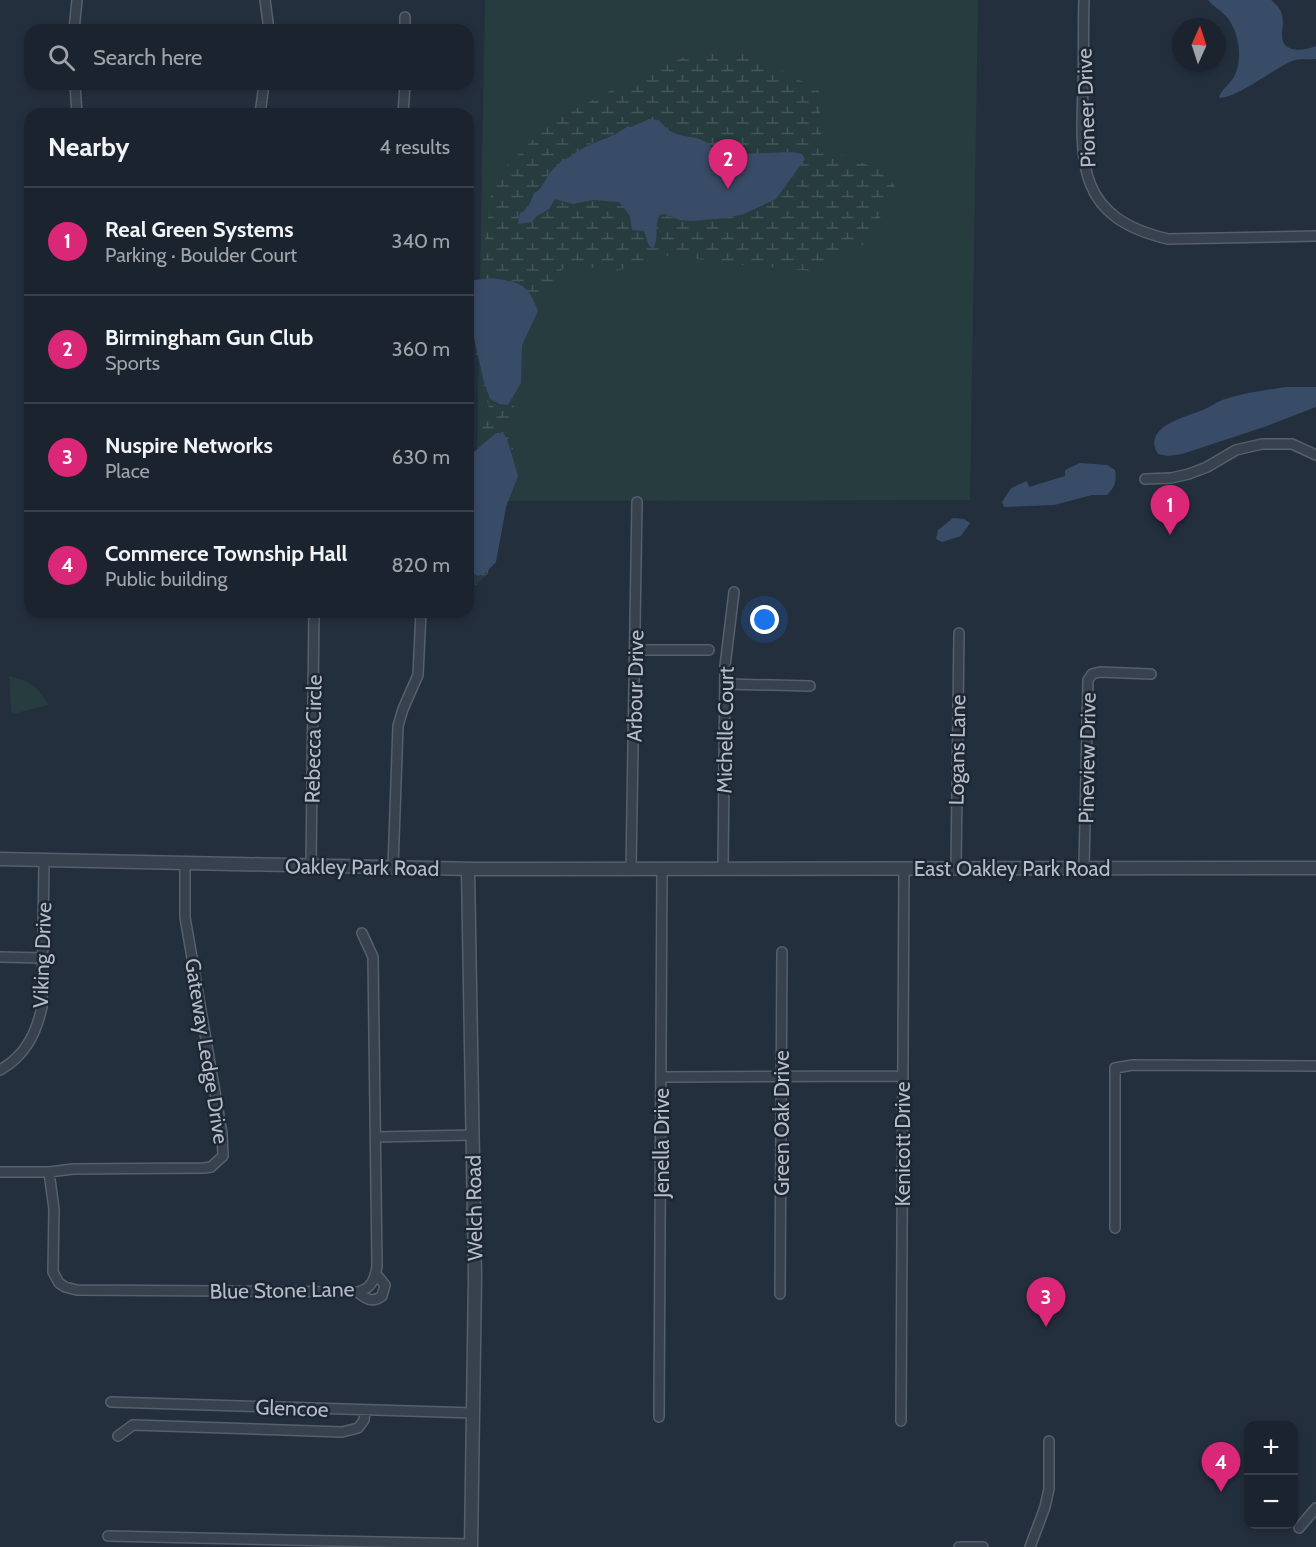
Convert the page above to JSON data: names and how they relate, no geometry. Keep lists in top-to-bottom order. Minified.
{"streets":{"street":["Pioneer Drive","Arbour Drive","Michelle Court","Rebecca Circle","Logans Lane","Pineview Drive","Oakley Park Road","East Oakley Park Road","Viking Drive","Gateway Ledge Drive","Green Oak Drive","Jenella Drive","Kenicott Drive","Welch Road","Blue Stone Lane","Glencoe"]},"crossings":[["Arbour Drive","Oakley Park Road"],["Michelle Court","Oakley Park Road"],["Michelle Court","East Oakley Park Road"],["Rebecca Circle","Oakley Park Road"],["Logans Lane","East Oakley Park Road"],["Pineview Drive","East Oakley Park Road"],["Oakley Park Road","East Oakley Park Road"],["Oakley Park Road","Viking Drive"],["Oakley Park Road","Gateway Ledge Drive"],["Oakley Park Road","Jenella Drive"],["Oakley Park Road","Welch Road"],["East Oakley Park Road","Kenicott Drive"],["Gateway Ledge Drive","Blue Stone Lane"],["Welch Road","Glencoe"]],"north":"top","page":{"search":"Search here","heading":["Nearby","4 results"],"pins":["2","1","3","4"],"list":[{"mark":"1","name":"Real Green Systems","note":"Parking · Boulder Court","value":"340 m"},{"mark":"2","name":"Birmingham Gun Club","note":"Sports","value":"360 m"},{"mark":"3","name":"Nuspire Networks","note":"Place","value":"630 m"},{"mark":"4","name":"Commerce Township Hall","note":"Public building","value":"820 m"}],"map_buttons":["+","−"]}}
